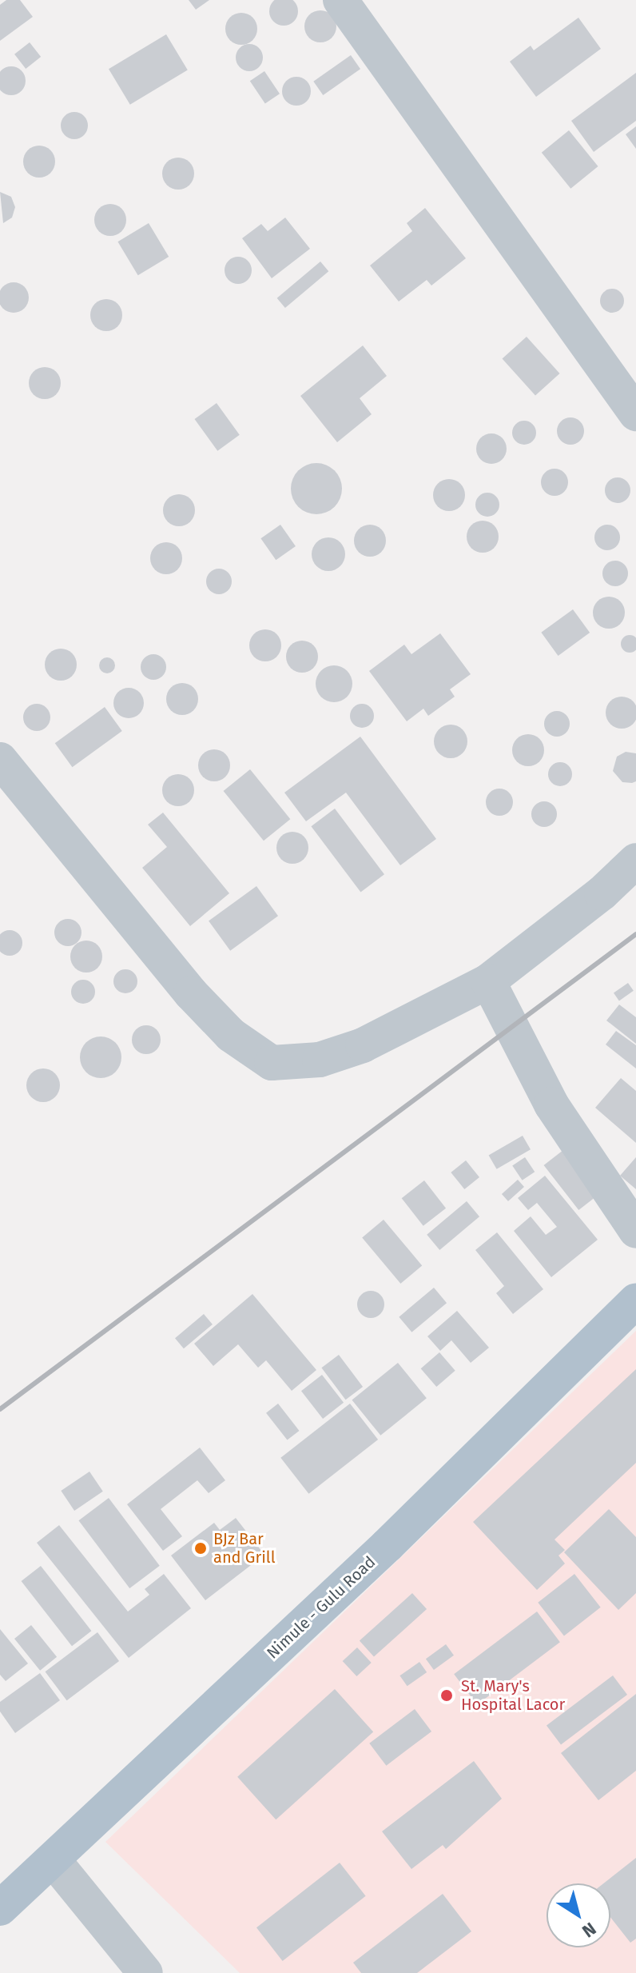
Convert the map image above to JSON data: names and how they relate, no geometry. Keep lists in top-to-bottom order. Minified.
{"streets":{"main road":["Nimule - Gulu Road"]},"places":["BJz Bar and Grill","St. Mary's Hospital Lacor"],"north":"bottom right"}
